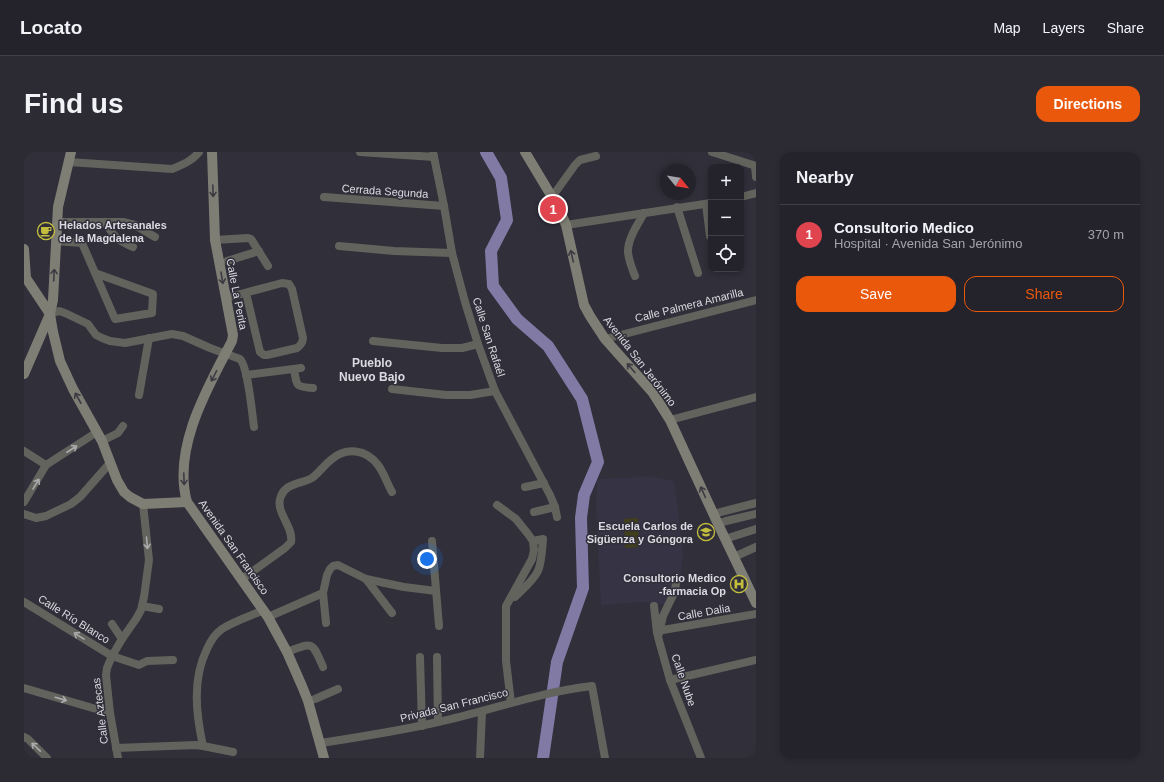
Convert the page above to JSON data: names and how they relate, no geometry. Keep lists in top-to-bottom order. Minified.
{"streets":{"street":["Cerrada Segunda","Calle La Perita","Calle Palmera Amarilla","Calle San Rafaél","Avenida San Jerónimo","Avenida San Francisco","Calle Dalia","Calle Río Blanco","Calle Nube","Privada San Francisco","Calle Aztecas"]},"crossings":[["Cerrada Segunda","Calle San Rafaél"],["Calle La Perita","Avenida San Francisco"],["Calle Palmera Amarilla","Avenida San Jerónimo"],["Avenida San Francisco","Privada San Francisco"],["Avenida San Francisco","Calle Aztecas"],["Calle Dalia","Calle Nube"],["Calle Río Blanco","Calle Aztecas"]],"one_way":["Avenida San Jerónimo","Calle Aztecas"],"districts":["Pueblo Nuevo Bajo"],"places":{"cafe":["Helados Artesanales de la Magdalena"],"school or university":["Escuela Carlos de Sigüenza y Góngora"],"hospital":["Consultorio Medico -farmacia Op"]},"north":"bottom right","page":{"header":"Locato","nav":["Map","Layers","Share"],"buttons":["Directions",["Save","Share"]],"title":"Find us","heading":"Nearby","map_buttons":["+","−"],"pins":"1","list":[{"mark":"1","name":"Consultorio Medico","note":"Hospital · Avenida San Jerónimo","value":"370 m"}]}}
